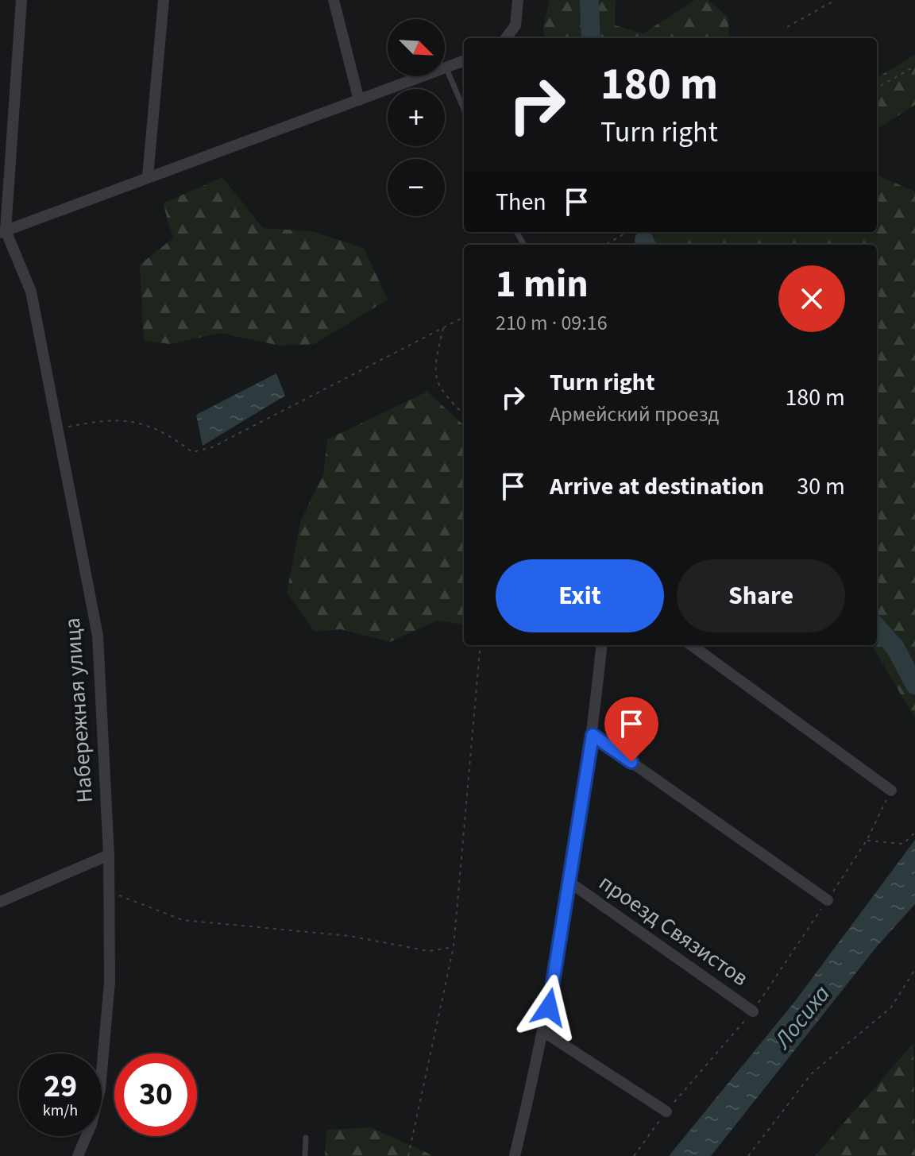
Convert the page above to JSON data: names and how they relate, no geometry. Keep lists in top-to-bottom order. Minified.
{"streets":{"street":["Набережная улица","проезд Связистов"]},"water":["Лосиха"],"north":"bottom right","page":{"map_buttons":["+","−"],"turn":["180 m","Turn right"],"then":"Then","heading":["1 min","210 m · 09:16"],"list":[{"name":"Turn right","note":"Армейский проезд","value":"180 m"},{"name":"Arrive at destination","value":"30 m"}],"buttons":["Exit","Share"],"speed":"29 km/h","limit":"30"}}
